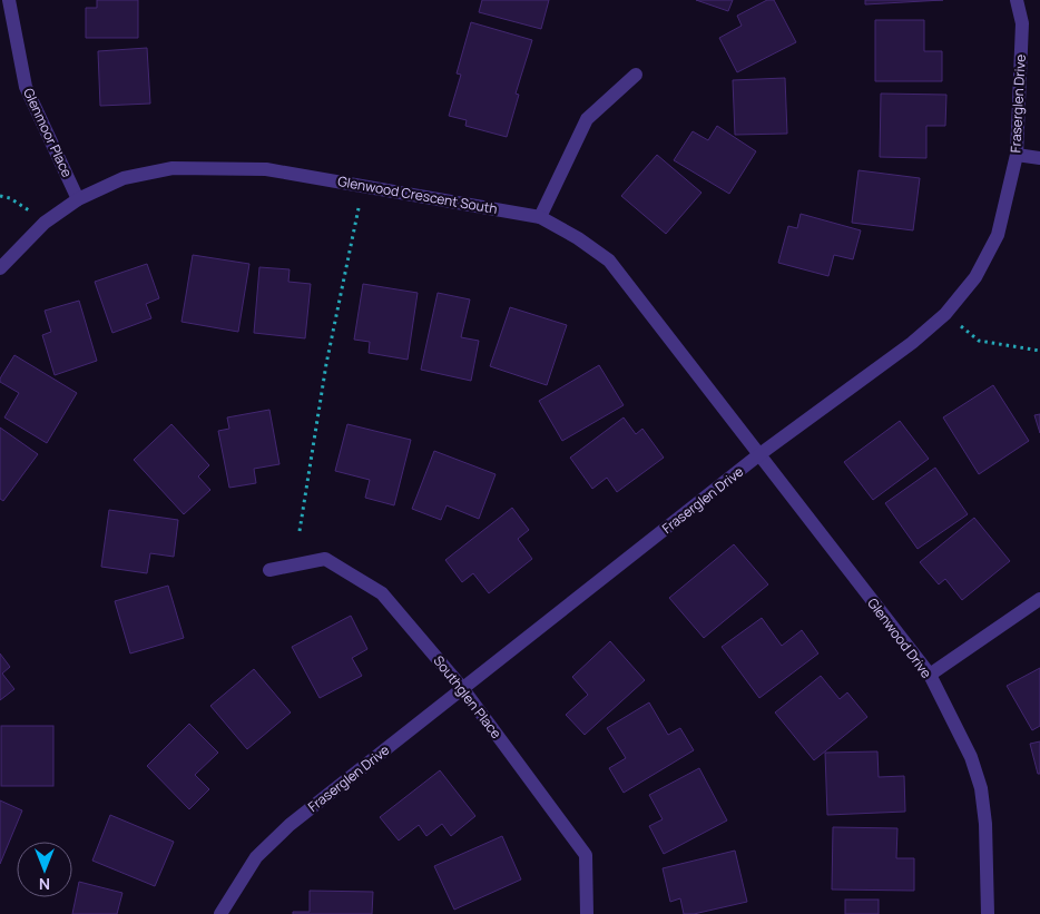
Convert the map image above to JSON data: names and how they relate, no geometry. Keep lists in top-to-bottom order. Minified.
{"streets":{"street":["Fraserglen Drive","Glenmoor Place","Glenwood Crescent South","Glenwood Drive","Southglen Place"]},"crossings":[["Fraserglen Drive","Glenwood Crescent South"],["Fraserglen Drive","Glenwood Drive"],["Fraserglen Drive","Southglen Place"],["Glenmoor Place","Glenwood Crescent South"],["Glenwood Crescent South","Glenwood Drive"]],"north":"bottom"}
